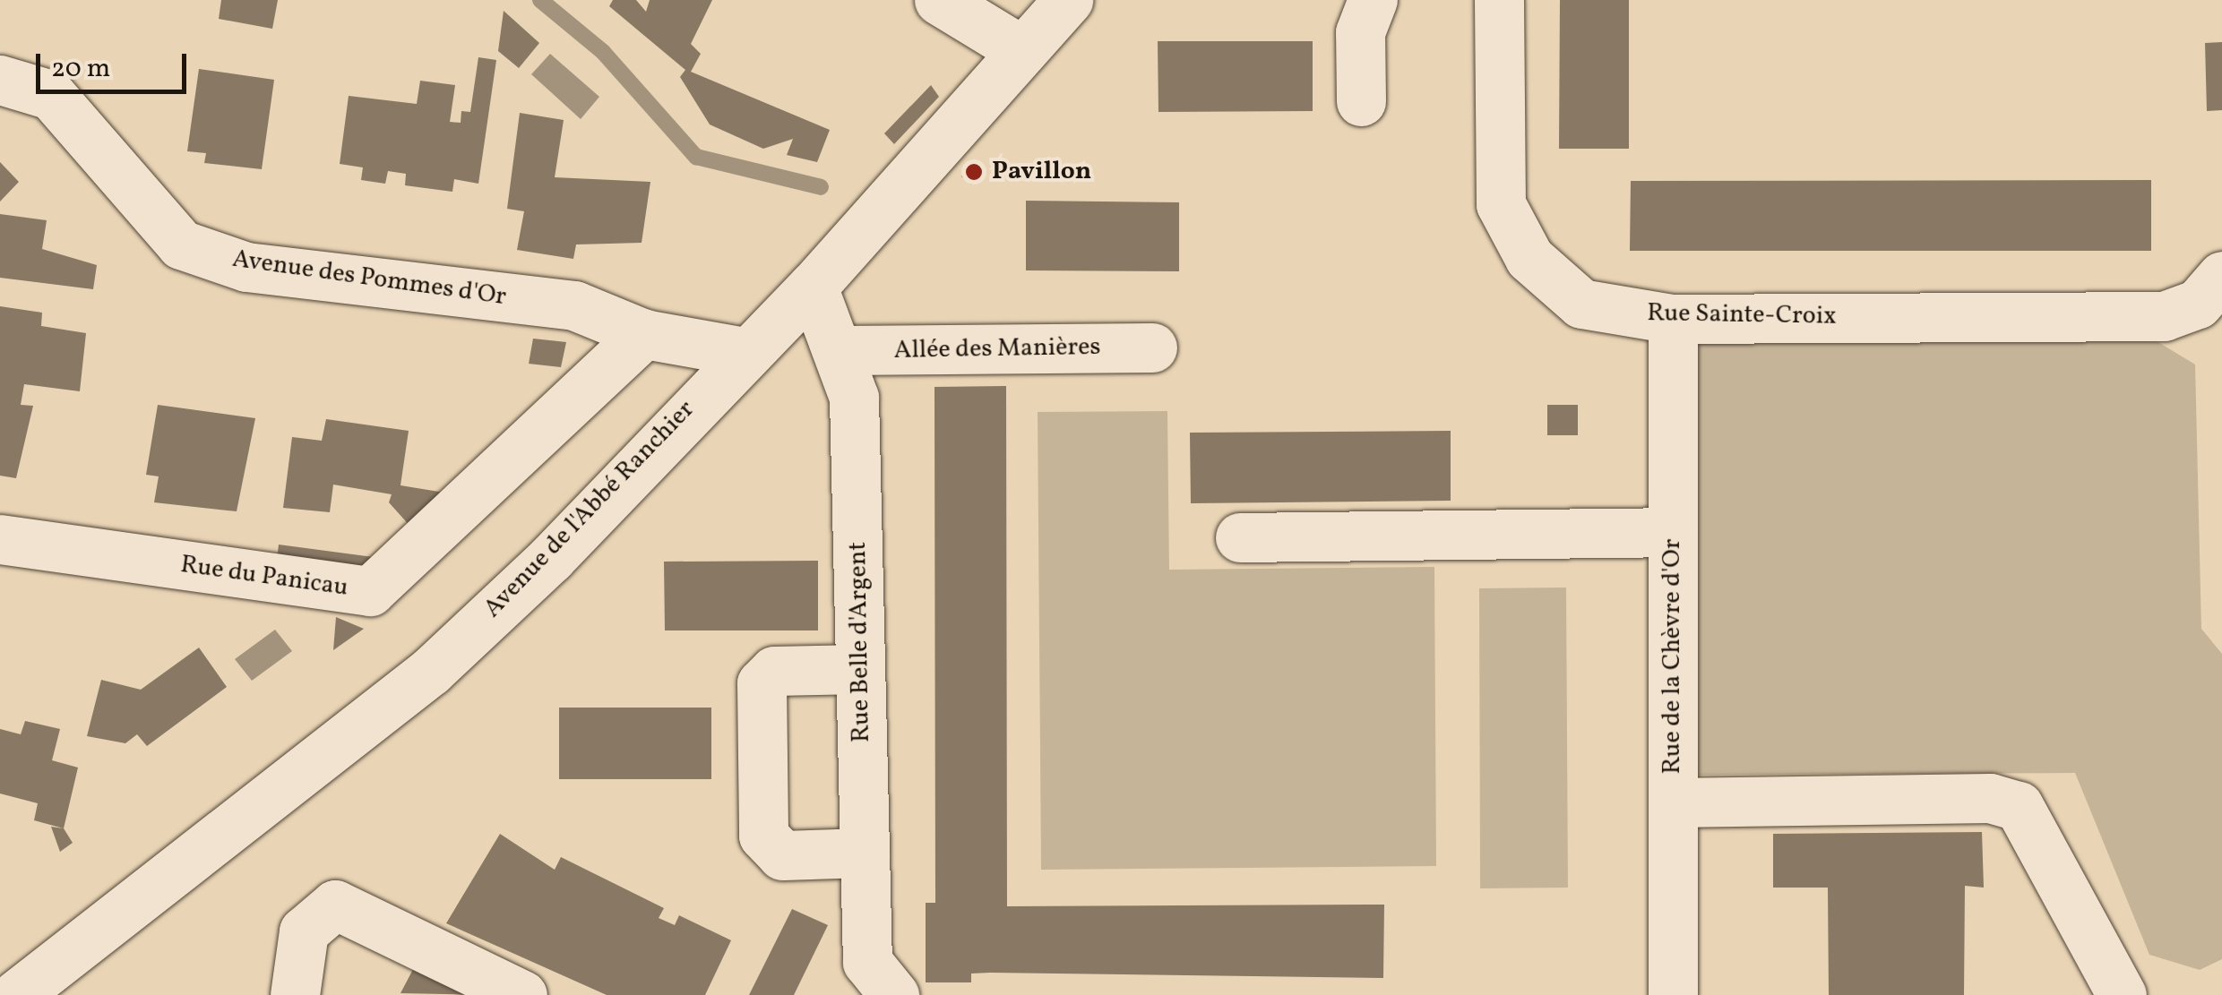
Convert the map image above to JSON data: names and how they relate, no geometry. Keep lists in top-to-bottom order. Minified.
{"streets":{"street":["Avenue des Pommes d'Or","Rue Sainte-Croix","Allée des Manières","Avenue de l'Abbé Ranchier","Rue du Panicau","Rue Belle d'Argent","Rue de la Chèvre d'Or"]},"crossings":[["Avenue des Pommes d'Or","Avenue de l'Abbé Ranchier"],["Avenue des Pommes d'Or","Rue du Panicau"],["Rue Sainte-Croix","Rue de la Chèvre d'Or"],["Allée des Manières","Rue Belle d'Argent"],["Avenue de l'Abbé Ranchier","Rue Belle d'Argent"]],"places":["Pavillon"],"scale_bar":"20 m"}
